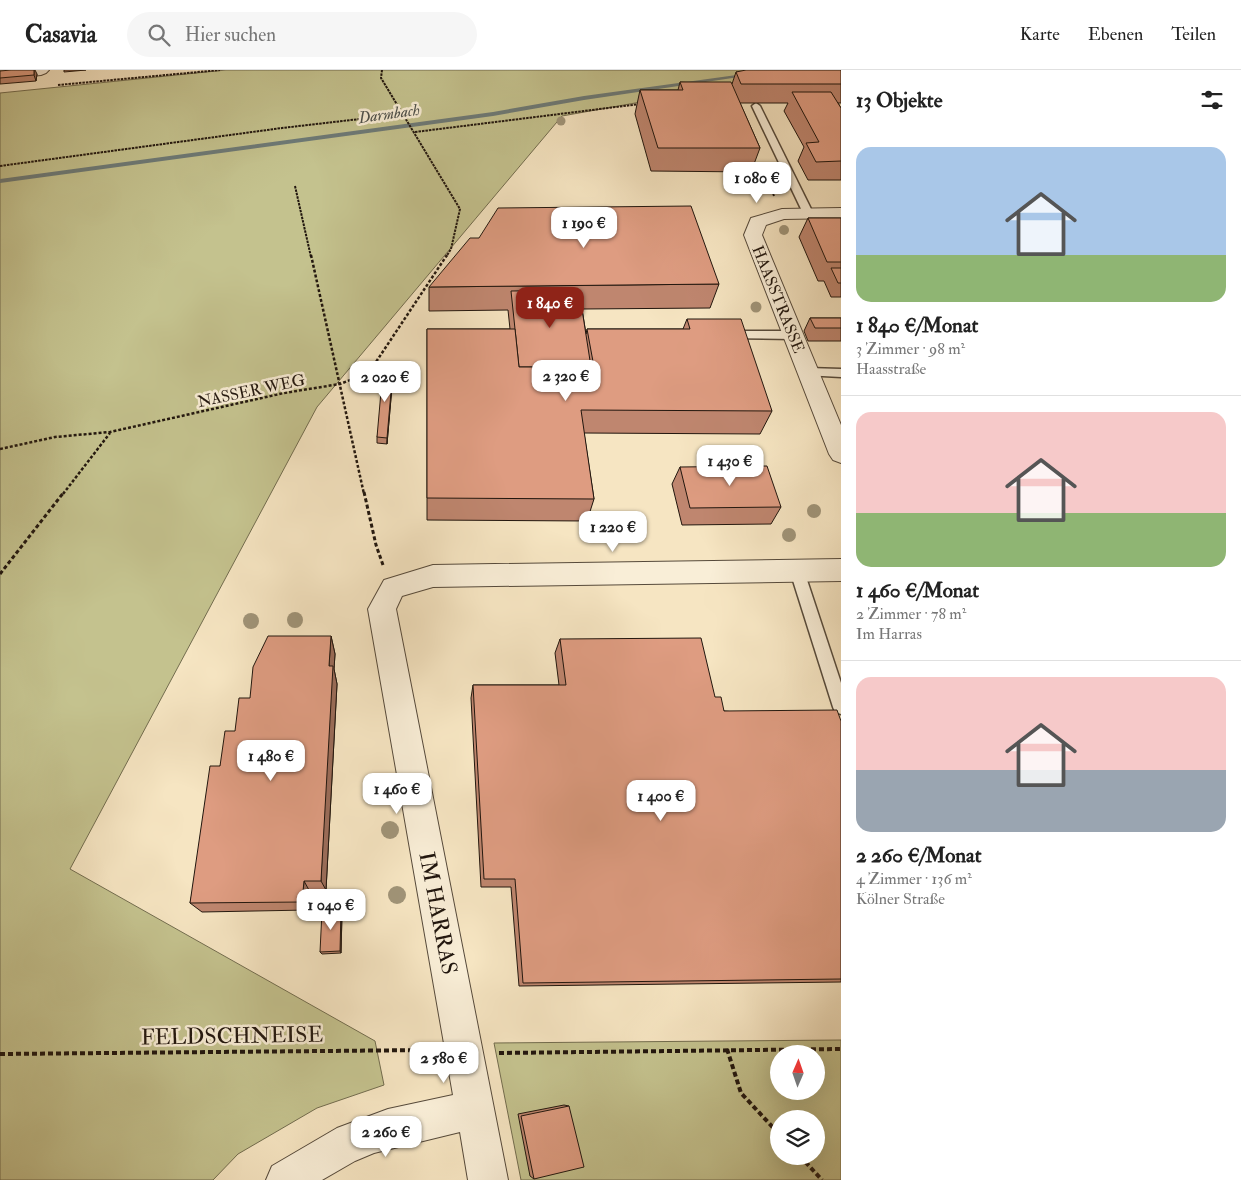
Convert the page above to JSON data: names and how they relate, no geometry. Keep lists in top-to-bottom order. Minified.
{"streets":{"street":["HAASSTRASSE","IM HARRAS"],"path":["NASSER WEG","FELDSCHNEISE"]},"crossings":[["IM HARRAS","FELDSCHNEISE"]],"water":["Darmbach"],"north":"top","page":{"header":"Casavia","search":"Hier suchen","nav":["Karte","Ebenen","Teilen"],"heading":"13 Objekte","list":[{"name":"1 840 €/Monat","note":"3 Zimmer · 98 m² · Haasstraße"},{"name":"1 460 €/Monat","note":"2 Zimmer · 78 m² · Im Harras"},{"name":"2 260 €/Monat","note":"4 Zimmer · 136 m² · Kölner Straße"}],"price":["1 080 €","1 190 €","1 840 €","2 320 €","2 020 €","1 430 €","1 220 €","1 480 €","1 460 €","1 400 €","1 040 €","2 580 €","2 260 €"]}}
